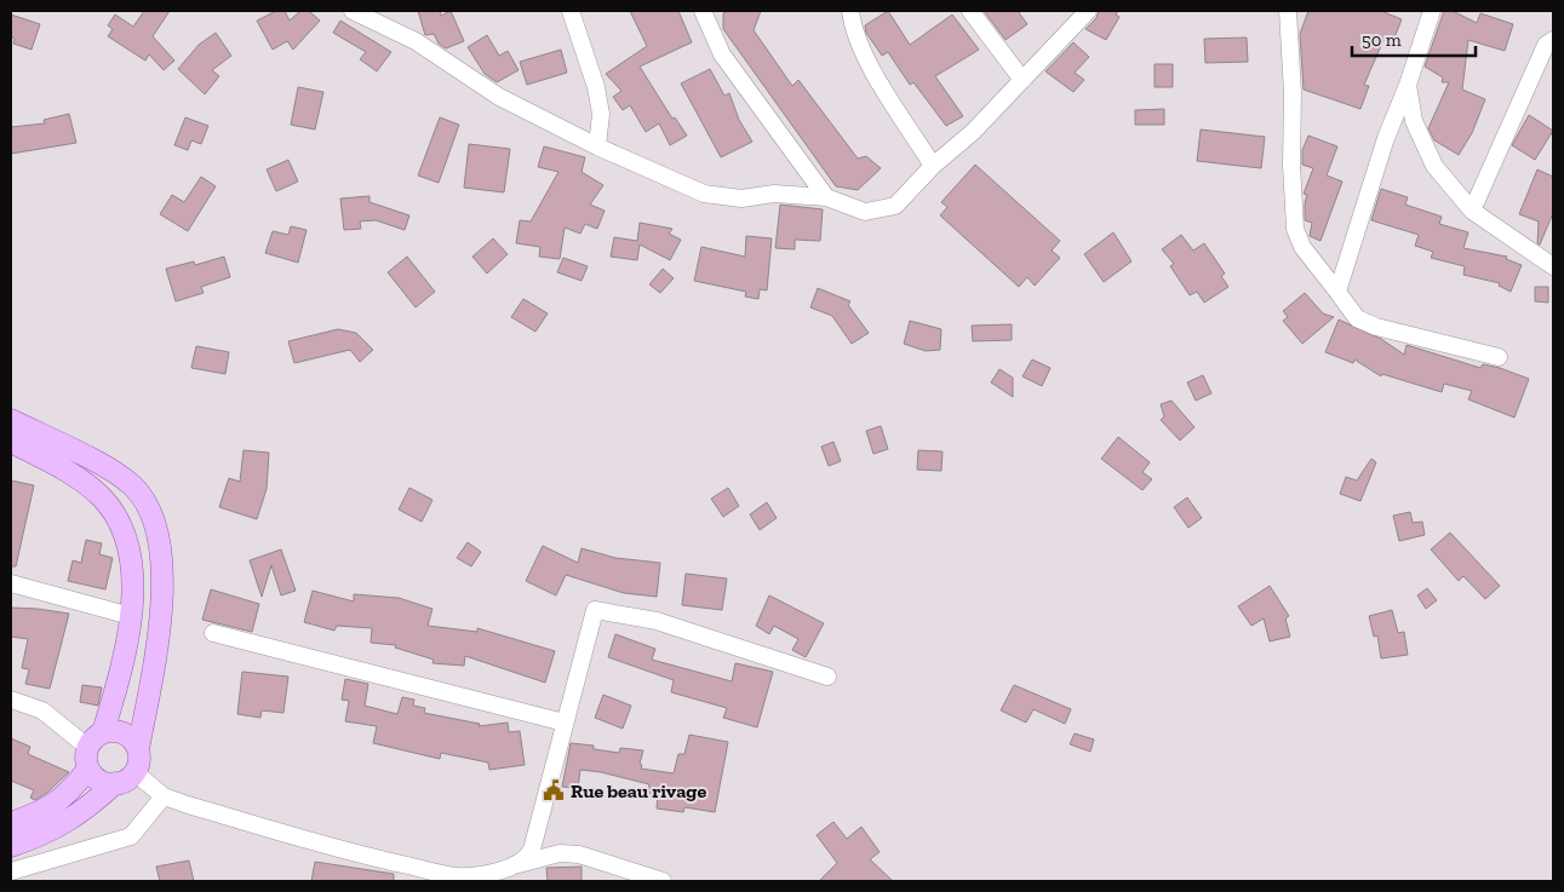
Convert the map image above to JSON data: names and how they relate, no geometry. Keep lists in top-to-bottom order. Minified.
{"places":{"public building":["Rue beau rivage"]},"scale_bar":"50 m"}
